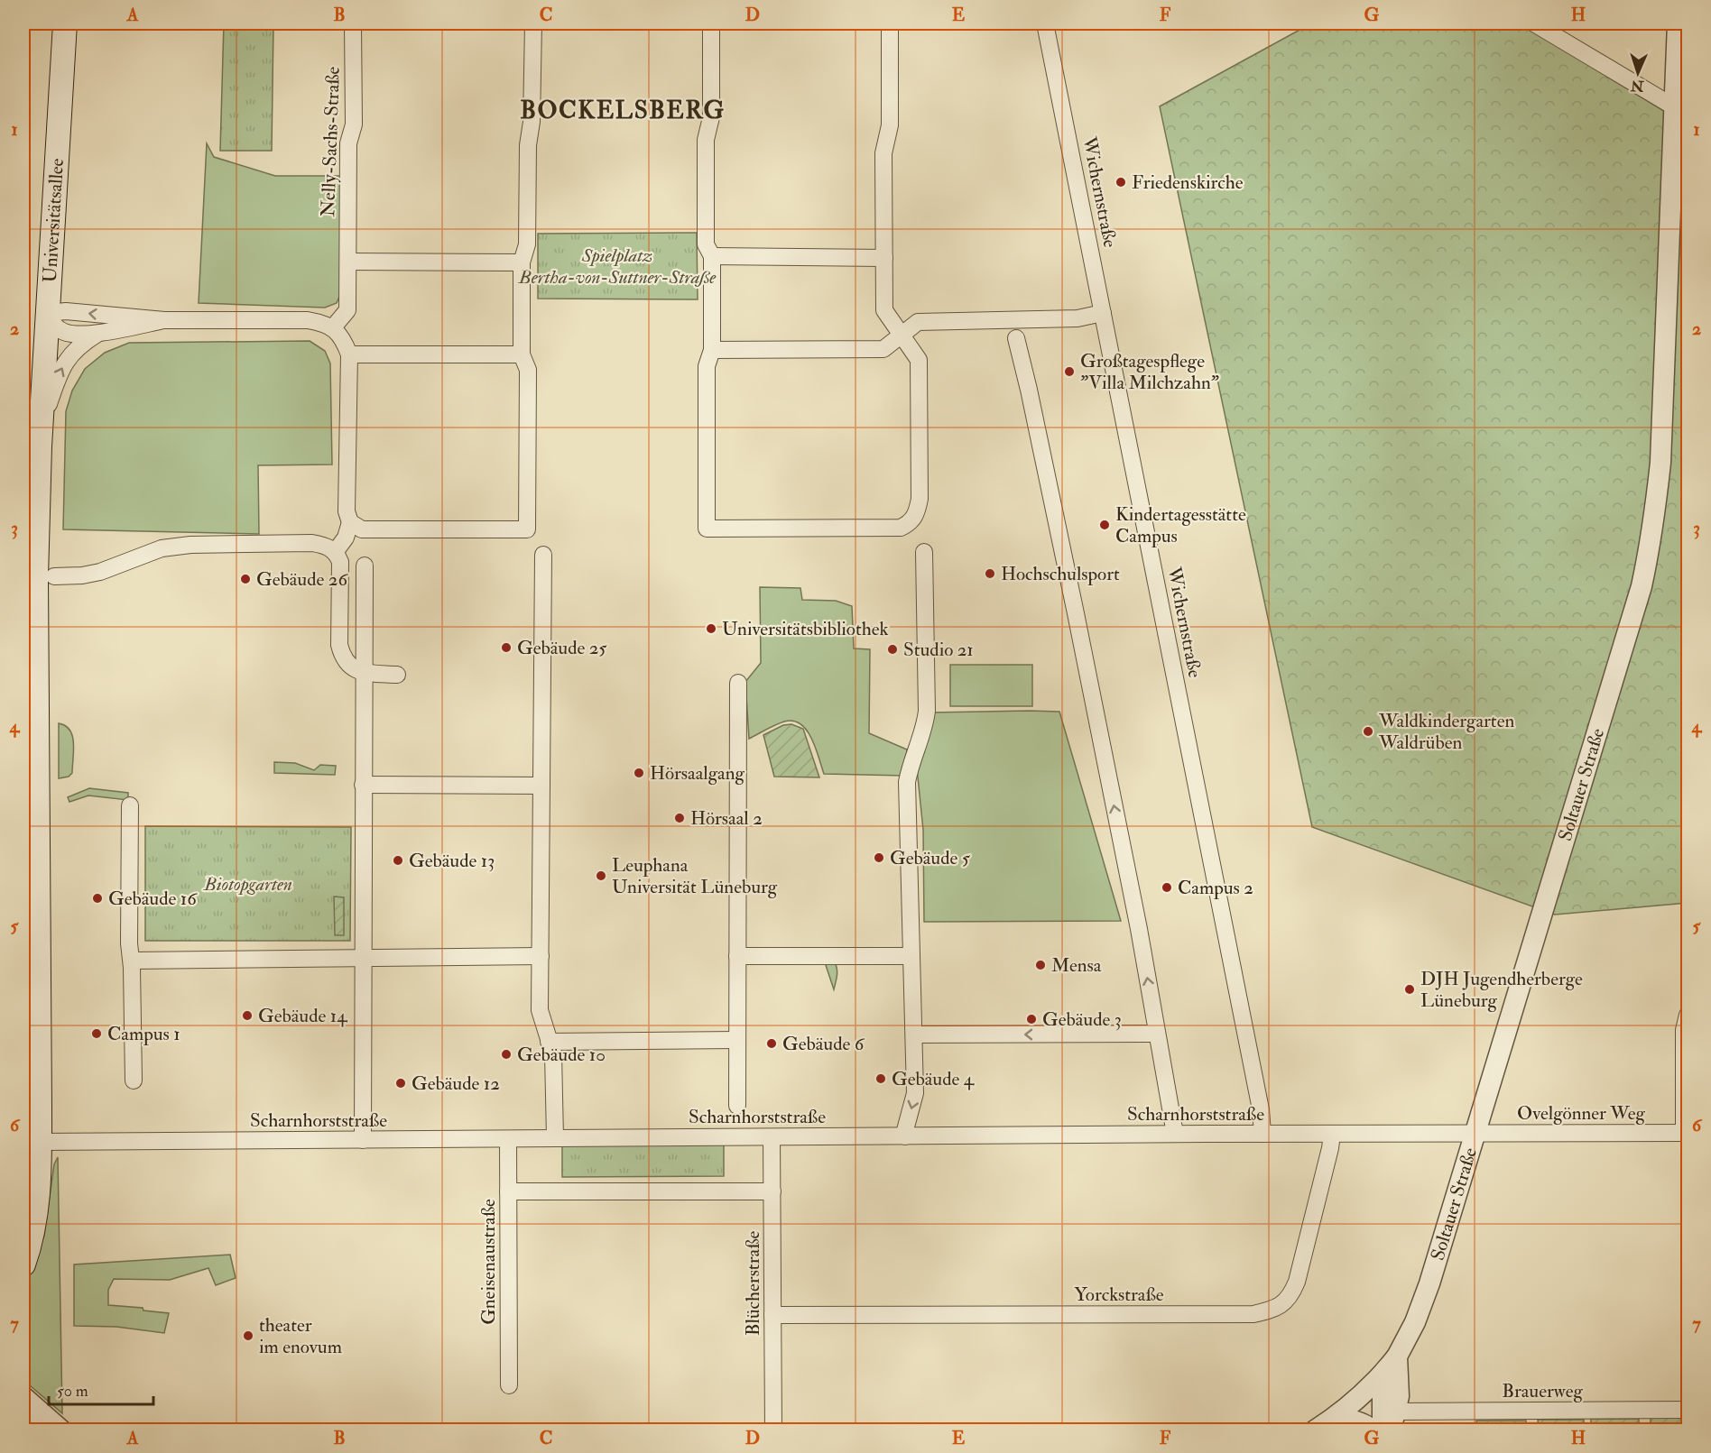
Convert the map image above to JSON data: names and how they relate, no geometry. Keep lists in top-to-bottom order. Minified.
{"streets":{"main road":["Universitätsallee"],"street":["Nelly-Sachs-Straße","Wichernstraße","Soltauer Straße","Ovelgönner Weg","Scharnhorststraße","Gneisenaustraße","Blücherstraße","Yorckstraße","Brauerweg"]},"crossings":[["Wichernstraße","Scharnhorststraße"],["Universitätsallee","Scharnhorststraße"],["Soltauer Straße","Ovelgönner Weg"],["Soltauer Straße","Scharnhorststraße"],["Ovelgönner Weg","Scharnhorststraße"],["Scharnhorststraße","Gneisenaustraße"],["Scharnhorststraße","Blücherstraße"],["Scharnhorststraße","Yorckstraße"],["Blücherstraße","Yorckstraße"]],"districts":["BOCKELSBERG"],"parks":["Spielplatz Bertha-von-Suttner-Straße","Biotopgarten"],"places":["Friedenskirche","Großtagespflege \"Villa Milchzahn\"","Kindertagesstätte Campus","Hochschulsport","Gebäude 26","Universitätsbibliothek","Gebäude 25","Studio 21","Waldkindergarten Waldrüben","Hörsaalgang","Hörsaal 2","Gebäude 5","Gebäude 13","Leuphana Universität Lüneburg","Campus 2","Gebäude 16","Mensa","DJH Jugendherberge Lüneburg","Gebäude 14","Gebäude 3","Campus 1","Gebäude 6","Gebäude 10","Gebäude 4","Gebäude 12","theater im enovum"],"scale_bar":"50 m","north":"bottom","grid":{"columns":["A","B","C","D","E","F","G","H"],"rows":["1","2","3","4","5","6","7"]}}
